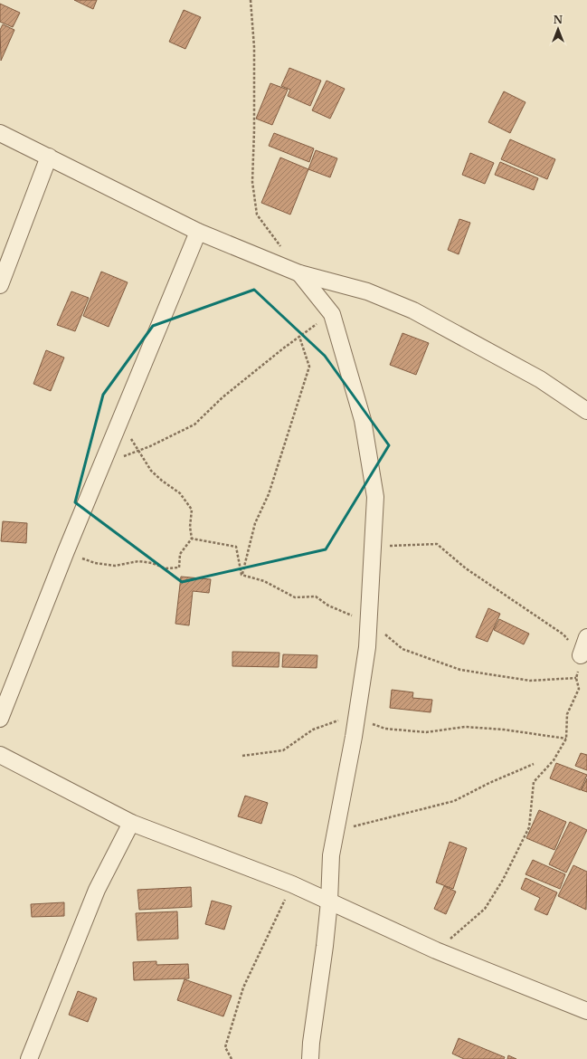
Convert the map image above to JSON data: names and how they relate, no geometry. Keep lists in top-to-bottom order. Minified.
{"north":"top"}
